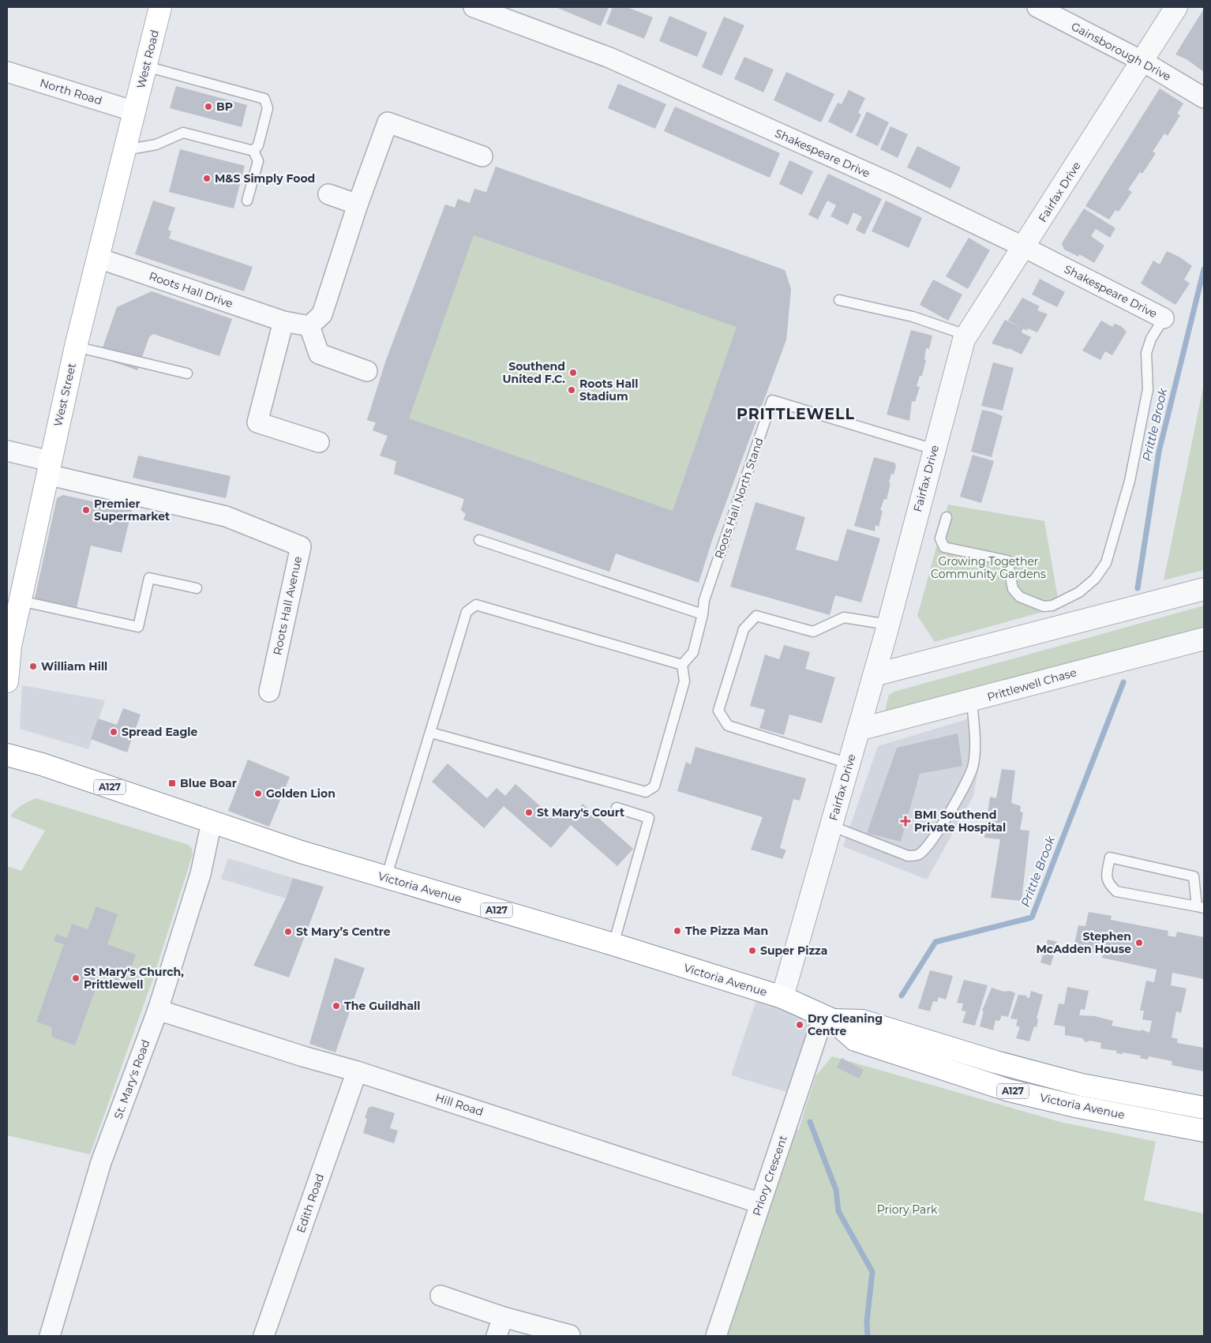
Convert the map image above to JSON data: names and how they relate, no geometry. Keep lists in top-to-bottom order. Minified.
{"streets":{"main road":["West Road","West Street","A127","Victoria Avenue"],"street":["Gainsborough Drive","North Road","Shakespeare Drive","Fairfax Drive","Roots Hall Drive","Roots Hall Avenue","Prittlewell Chase","St. Mary's Road","Hill Road","Priory Crescent","Edith Road"],"lane":["Roots Hall North Stand"]},"crossings":[["Gainsborough Drive","Fairfax Drive"],["West Road","North Road"],["West Road","West Street"],["North Road","West Street"],["Shakespeare Drive","Fairfax Drive"],["Fairfax Drive","Roots Hall North Stand"],["Fairfax Drive","Prittlewell Chase"],["Fairfax Drive","Victoria Avenue"],["Roots Hall Drive","West Street"],["West Street","Roots Hall Avenue"],["Victoria Avenue","St. Mary's Road"],["Victoria Avenue","Priory Crescent"],["St. Mary's Road","Hill Road"],["Hill Road","Priory Crescent"],["Hill Road","Edith Road"]],"districts":["PRITTLEWELL"],"water":["Prittle Brook"],"parks":["Growing Together Community Gardens","Priory Park"],"places":{"other":["BP","M&S Simply Food","Southend United F.C.","Roots Hall Stadium","Premier Supermarket","William Hill","Spread Eagle","Golden Lion","St Mary's Court","The Pizza Man","St Mary’s Centre","Stephen McAdden House","Super Pizza","St Mary's Church, Prittlewell","The Guildhall","Dry Cleaning Centre"],"transit":["Blue Boar"],"health":["BMI Southend Private Hospital"]}}
